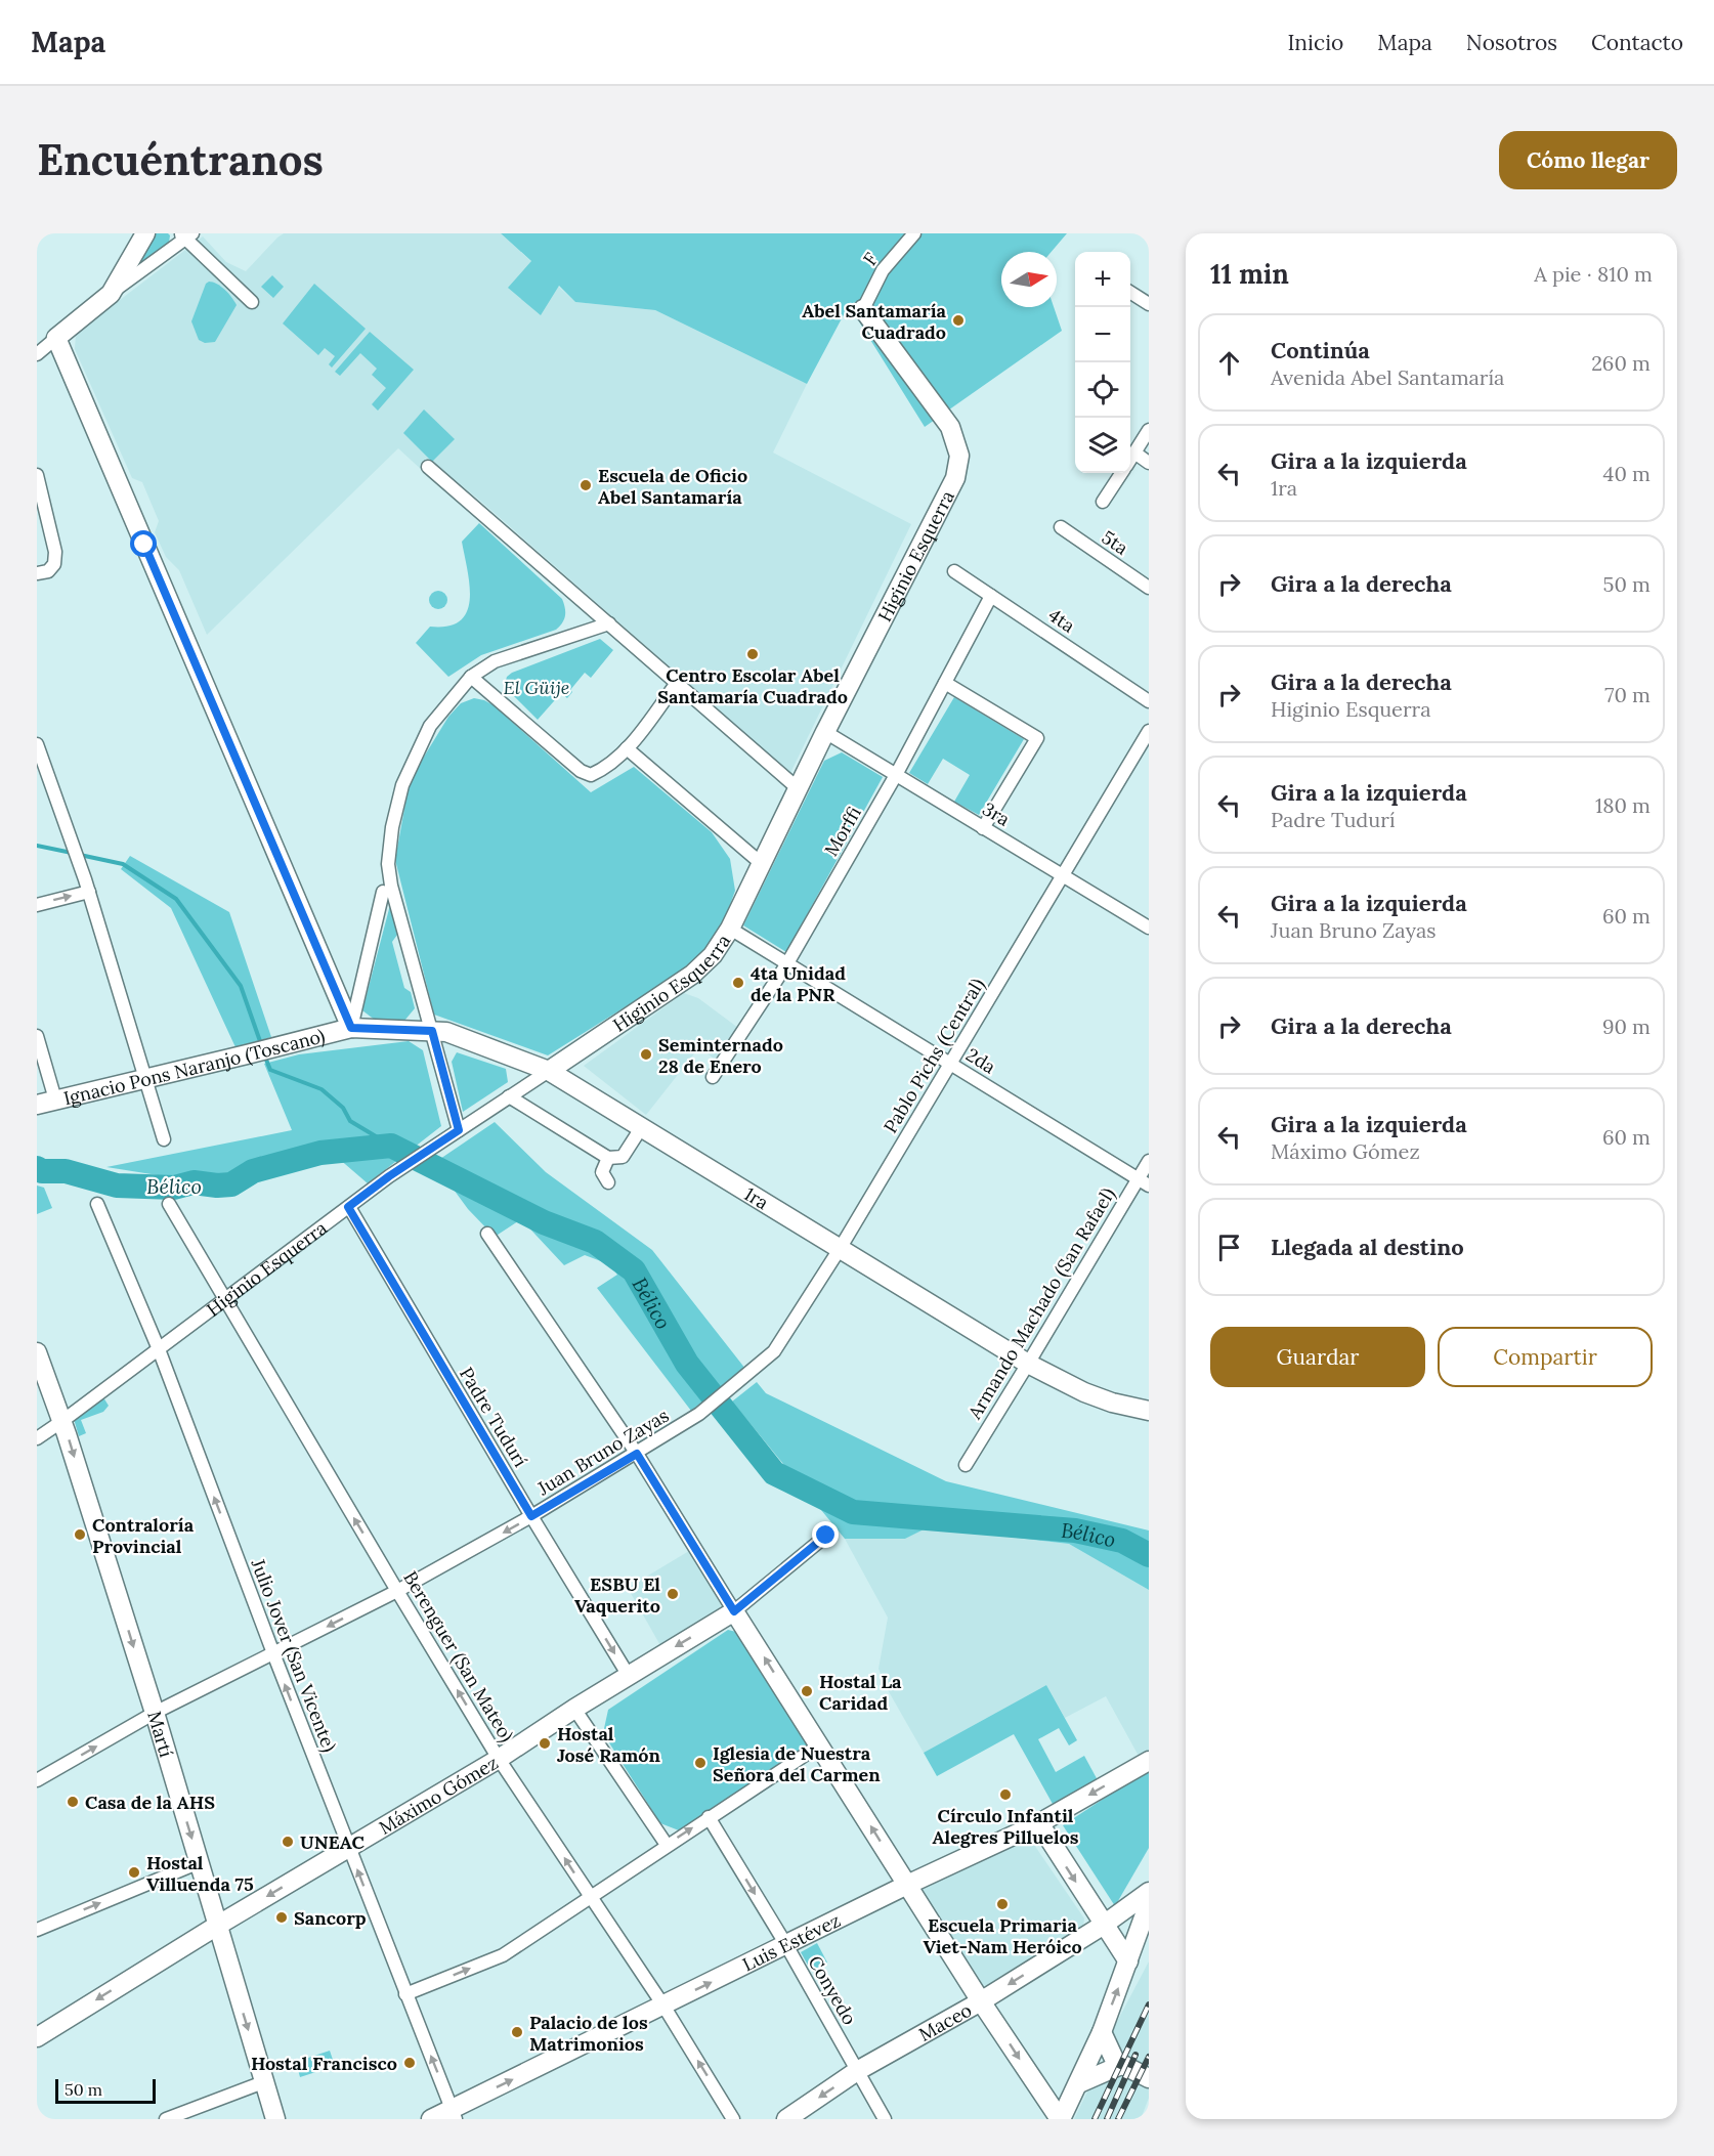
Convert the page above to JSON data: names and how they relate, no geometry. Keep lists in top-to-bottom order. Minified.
{"streets":{"main road":["Higinio Esquerra","Ignacio Pons Naranjo (Toscano)","1ra","Martí","Máximo Gómez","Luis Estévez","Maceo"],"street":["F","5ta","4ta","3ra","Morffi","Pablo Pichs (Central)","2da","Armando Machado (San Rafael)","Padre Tudurí","Juan Bruno Zayas","Julio Jover (San Vicente)","Berenguer (San Mateo)","Conyedo"]},"crossings":[["F","Higinio Esquerra"],["Higinio Esquerra","3ra"],["Higinio Esquerra","2da"],["Higinio Esquerra","1ra"],["Higinio Esquerra","Padre Tudurí"],["Higinio Esquerra","Julio Jover (San Vicente)"],["Higinio Esquerra","Berenguer (San Mateo)"],["Higinio Esquerra","Martí"],["4ta","Morffi"],["3ra","Morffi"],["3ra","Pablo Pichs (Central)"],["Morffi","2da"],["Pablo Pichs (Central)","2da"],["Pablo Pichs (Central)","1ra"],["Pablo Pichs (Central)","Juan Bruno Zayas"],["2da","Armando Machado (San Rafael)"],["Ignacio Pons Naranjo (Toscano)","1ra"],["1ra","Armando Machado (San Rafael)"],["Padre Tudurí","Juan Bruno Zayas"],["Padre Tudurí","Máximo Gómez"],["Juan Bruno Zayas","Julio Jover (San Vicente)"],["Juan Bruno Zayas","Berenguer (San Mateo)"],["Juan Bruno Zayas","Martí"],["Julio Jover (San Vicente)","Máximo Gómez"],["Julio Jover (San Vicente)","Luis Estévez"],["Berenguer (San Mateo)","Máximo Gómez"],["Berenguer (San Mateo)","Luis Estévez"],["Martí","Máximo Gómez"],["Luis Estévez","Conyedo"],["Conyedo","Maceo"]],"one_way":["Julio Jover (San Vicente)","Berenguer (San Mateo)","Martí","Conyedo","Maceo"],"water":["Bélico"],"parks":["El Güije"],"places":["Abel Santamaría Cuadrado","Escuela de Oficio Abel Santamaría","Centro Escolar Abel Santamaría Cuadrado","4ta Unidad de la PNR","Seminternado 28 de Enero","Contraloría Provincial","ESBU El Vaquerito","Hostal La Caridad","Hostal José Ramón","Iglesia de Nuestra Señora del Carmen","Círculo Infantil Alegres Pilluelos","Casa de la AHS","UNEAC","Hostal Villuenda 75","Escuela Primaria Viet-Nam Heróico","Sancorp","Palacio de los Matrimonios","Hostal Francisco"],"scale_bar":"50 m","north":"right","page":{"header":"Mapa","nav":["Inicio","Mapa","Nosotros","Contacto"],"buttons":["Cómo llegar",["Guardar","Compartir"]],"title":"Encuéntranos","heading":["11 min","A pie · 810 m"],"map_buttons":["+","−"],"list":[["Continúa","Avenida Abel Santamaría","260 m"],["Gira a la izquierda","1ra","40 m"],["Gira a la derecha","50 m"],["Gira a la derecha","Higinio Esquerra","70 m"],["Gira a la izquierda","Padre Tudurí","180 m"],["Gira a la izquierda","Juan Bruno Zayas","60 m"],["Gira a la derecha","90 m"],["Gira a la izquierda","Máximo Gómez","60 m"],"Llegada al destino"],"scale":"50 m"}}
